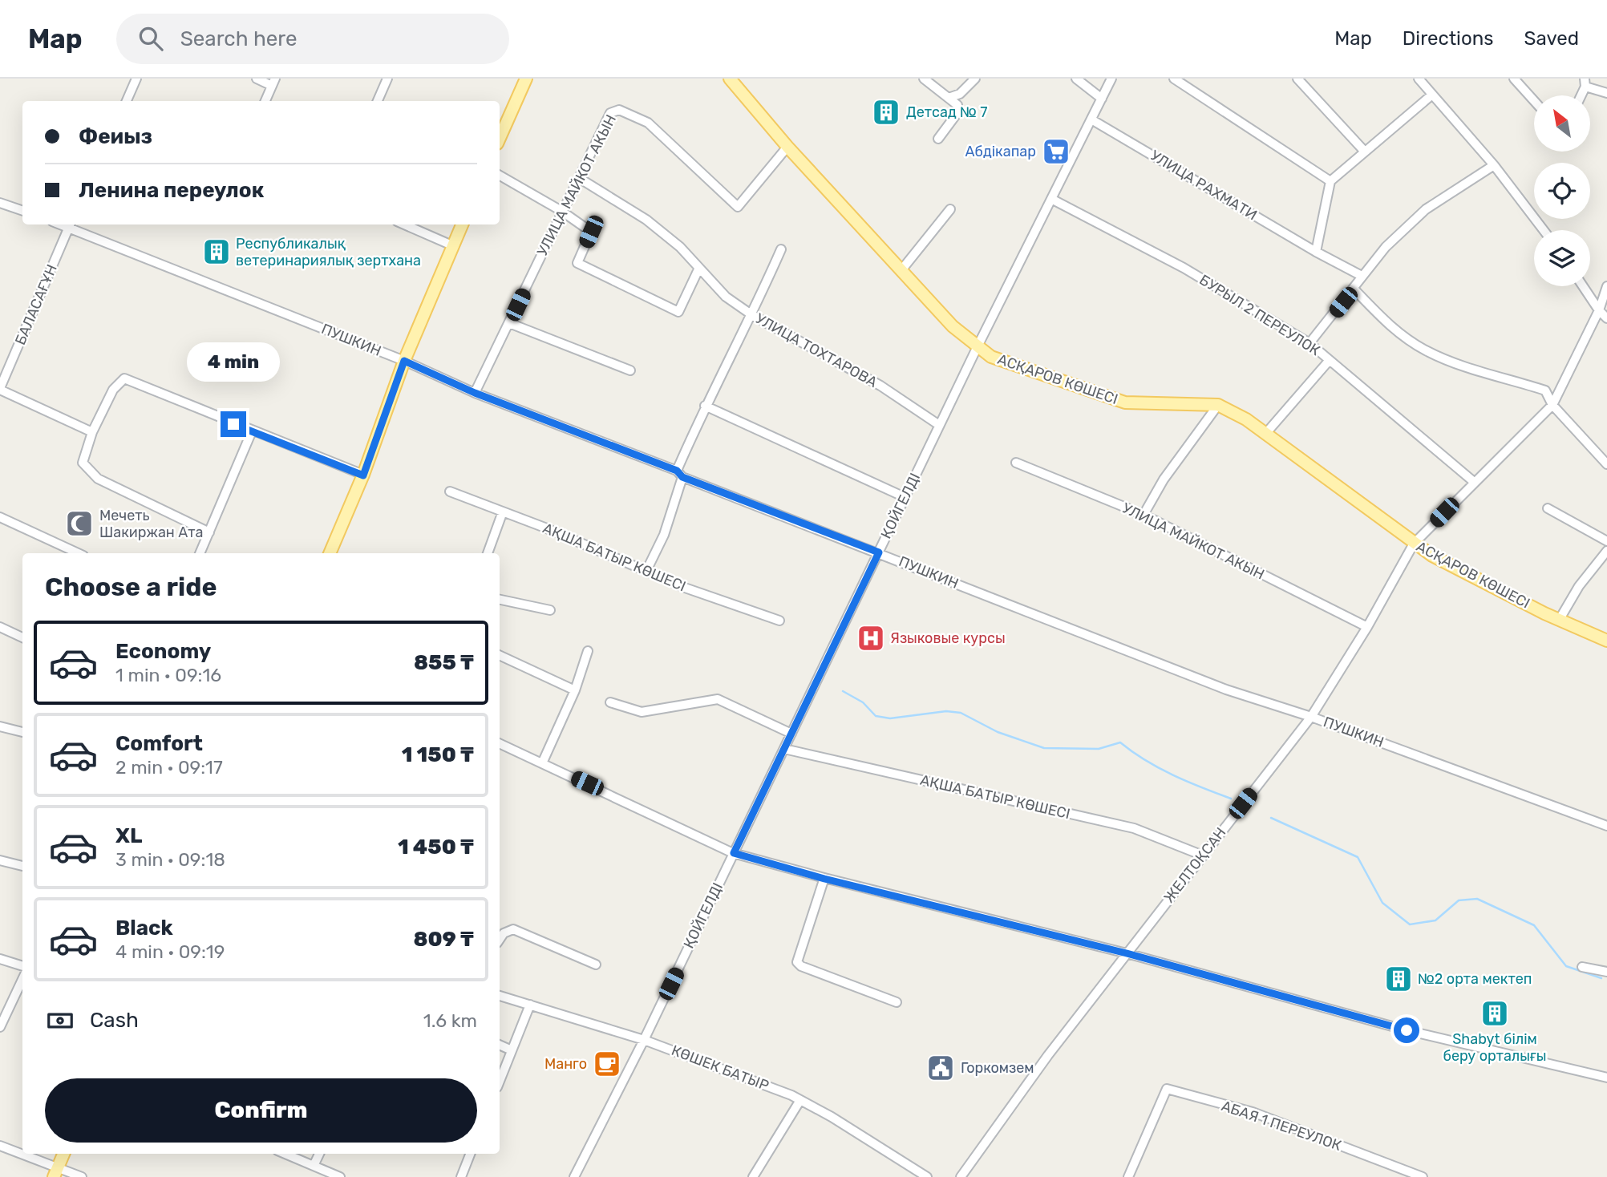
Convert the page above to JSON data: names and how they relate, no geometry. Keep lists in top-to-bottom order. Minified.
{"streets":{"main road":["АСҚАРОВ КӨШЕСІ"],"street":["УЛИЦА МАЙКОТ АКЫН","УЛИЦА РАХМАТИ","БАЛАСАҒҰН","БУРЫЛ 2 ПЕРЕУЛОК","ПУШКИН","УЛИЦА ТОХТАРОВА","ҚОЙГЕЛДІ","АҚША БАТЫР КӨШЕСІ","ЖЕЛТОҚСАН","КӨШЕК БАТЫР","АБАЯ 1 ПЕРЕУЛОК"]},"crossings":[["УЛИЦА МАЙКОТ АКЫН","ПУШКИН"],["УЛИЦА МАЙКОТ АКЫН","УЛИЦА ТОХТАРОВА"],["УЛИЦА МАЙКОТ АКЫН","АСҚАРОВ КӨШЕСІ"],["УЛИЦА МАЙКОТ АКЫН","ЖЕЛТОҚСАН"],["УЛИЦА РАХМАТИ","ҚОЙГЕЛДІ"],["БАЛАСАҒҰН","ПУШКИН"],["БУРЫЛ 2 ПЕРЕУЛОК","ҚОЙГЕЛДІ"],["БУРЫЛ 2 ПЕРЕУЛОК","ЖЕЛТОҚСАН"],["ПУШКИН","ҚОЙГЕЛДІ"],["ПУШКИН","ЖЕЛТОҚСАН"],["УЛИЦА ТОХТАРОВА","ҚОЙГЕЛДІ"],["АСҚАРОВ КӨШЕСІ","ҚОЙГЕЛДІ"],["АСҚАРОВ КӨШЕСІ","ЖЕЛТОҚСАН"],["ҚОЙГЕЛДІ","АҚША БАТЫР КӨШЕСІ"],["ҚОЙГЕЛДІ","КӨШЕК БАТЫР"],["АҚША БАТЫР КӨШЕСІ","ЖЕЛТОҚСАН"]],"places":{"building":["Детсад № 7","Республикалық ветеринариялық зертхана","№2 орта мектеп","Shabyt білім беру орталығы"],"supermarket":["Абдiкапар"],"mosque":["Мечеть Шакиржан Ата"],"hospital":["Языковые курсы"],"cafe":["Манго"],"public building":["Горкомзем"]},"north":"top left","page":{"header":"Map","search":"Search here","nav":["Map","Directions","Saved"],"banner":["Феиыз","Ленина переулок"],"bubble":"4 min","heading":"Choose a ride","list":[{"name":"Economy","note":"1 min · 09:16","value":"855 ₸"},{"name":"Comfort","note":"2 min · 09:17","value":"1 150 ₸"},{"name":"XL","note":"3 min · 09:18","value":"1 450 ₸"},{"name":"Black","note":"4 min · 09:19","value":"809 ₸"}],"pay":["Cash","1.6 km"],"buttons":"Confirm"}}
